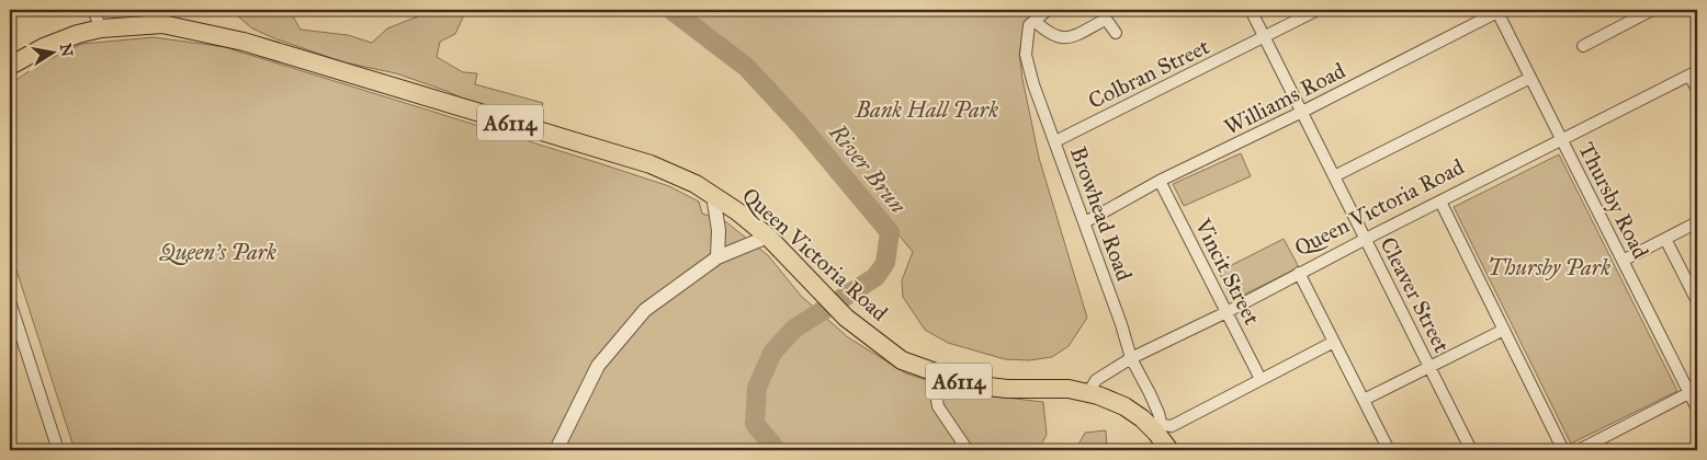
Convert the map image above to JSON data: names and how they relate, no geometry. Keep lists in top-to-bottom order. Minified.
{"streets":{"highway":["A6114","Queen Victoria Road"],"street":["Colbran Street","Williams Road","Thursby Road","Browhead Road","Vincit Street","Cleaver Street"]},"crossings":[["Colbran Street","Browhead Road"],["Colbran Street","Cleaver Street"],["Williams Road","Thursby Road"],["Williams Road","Browhead Road"],["Williams Road","Vincit Street"],["Williams Road","Cleaver Street"],["A6114","Queen Victoria Road"],["A6114","Browhead Road"],["Thursby Road","Queen Victoria Road"],["Queen Victoria Road","Browhead Road"],["Queen Victoria Road","Vincit Street"],["Queen Victoria Road","Cleaver Street"]],"water":["River Brun"],"parks":["Bank Hall Park","Queen's Park","Thursby Park"],"north":"right"}
